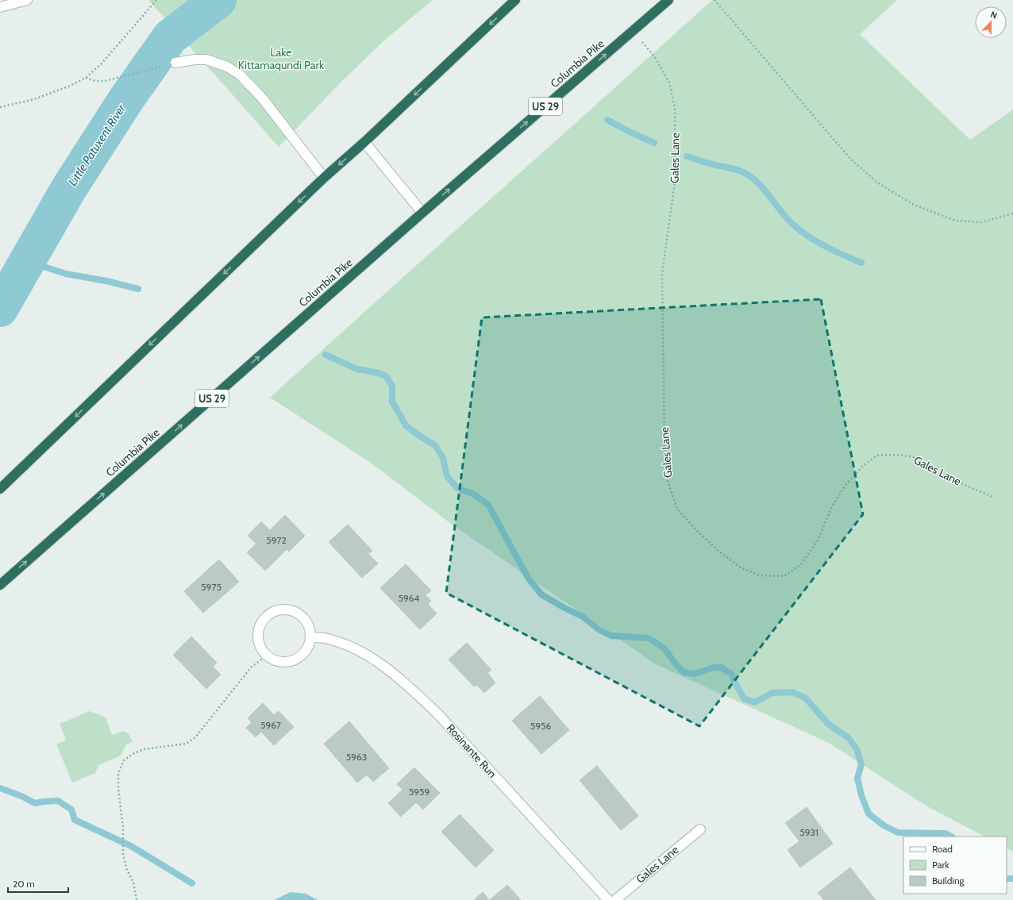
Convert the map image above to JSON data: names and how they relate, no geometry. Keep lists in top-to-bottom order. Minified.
{"streets":{"highway":["Columbia Pike","US 29"],"street":["Gales Lane","Rosinante Run"]},"crossings":[["Columbia Pike","Gales Lane"]],"water":["Little Patuxent River"],"parks":["Lake Kittamaqundi Park"],"house_numbers":["5972","5975","5964","5967","5956","5963","5959","5931"],"legend":["Road","Park","Building"],"scale_bar":"20 m","north":"top"}
